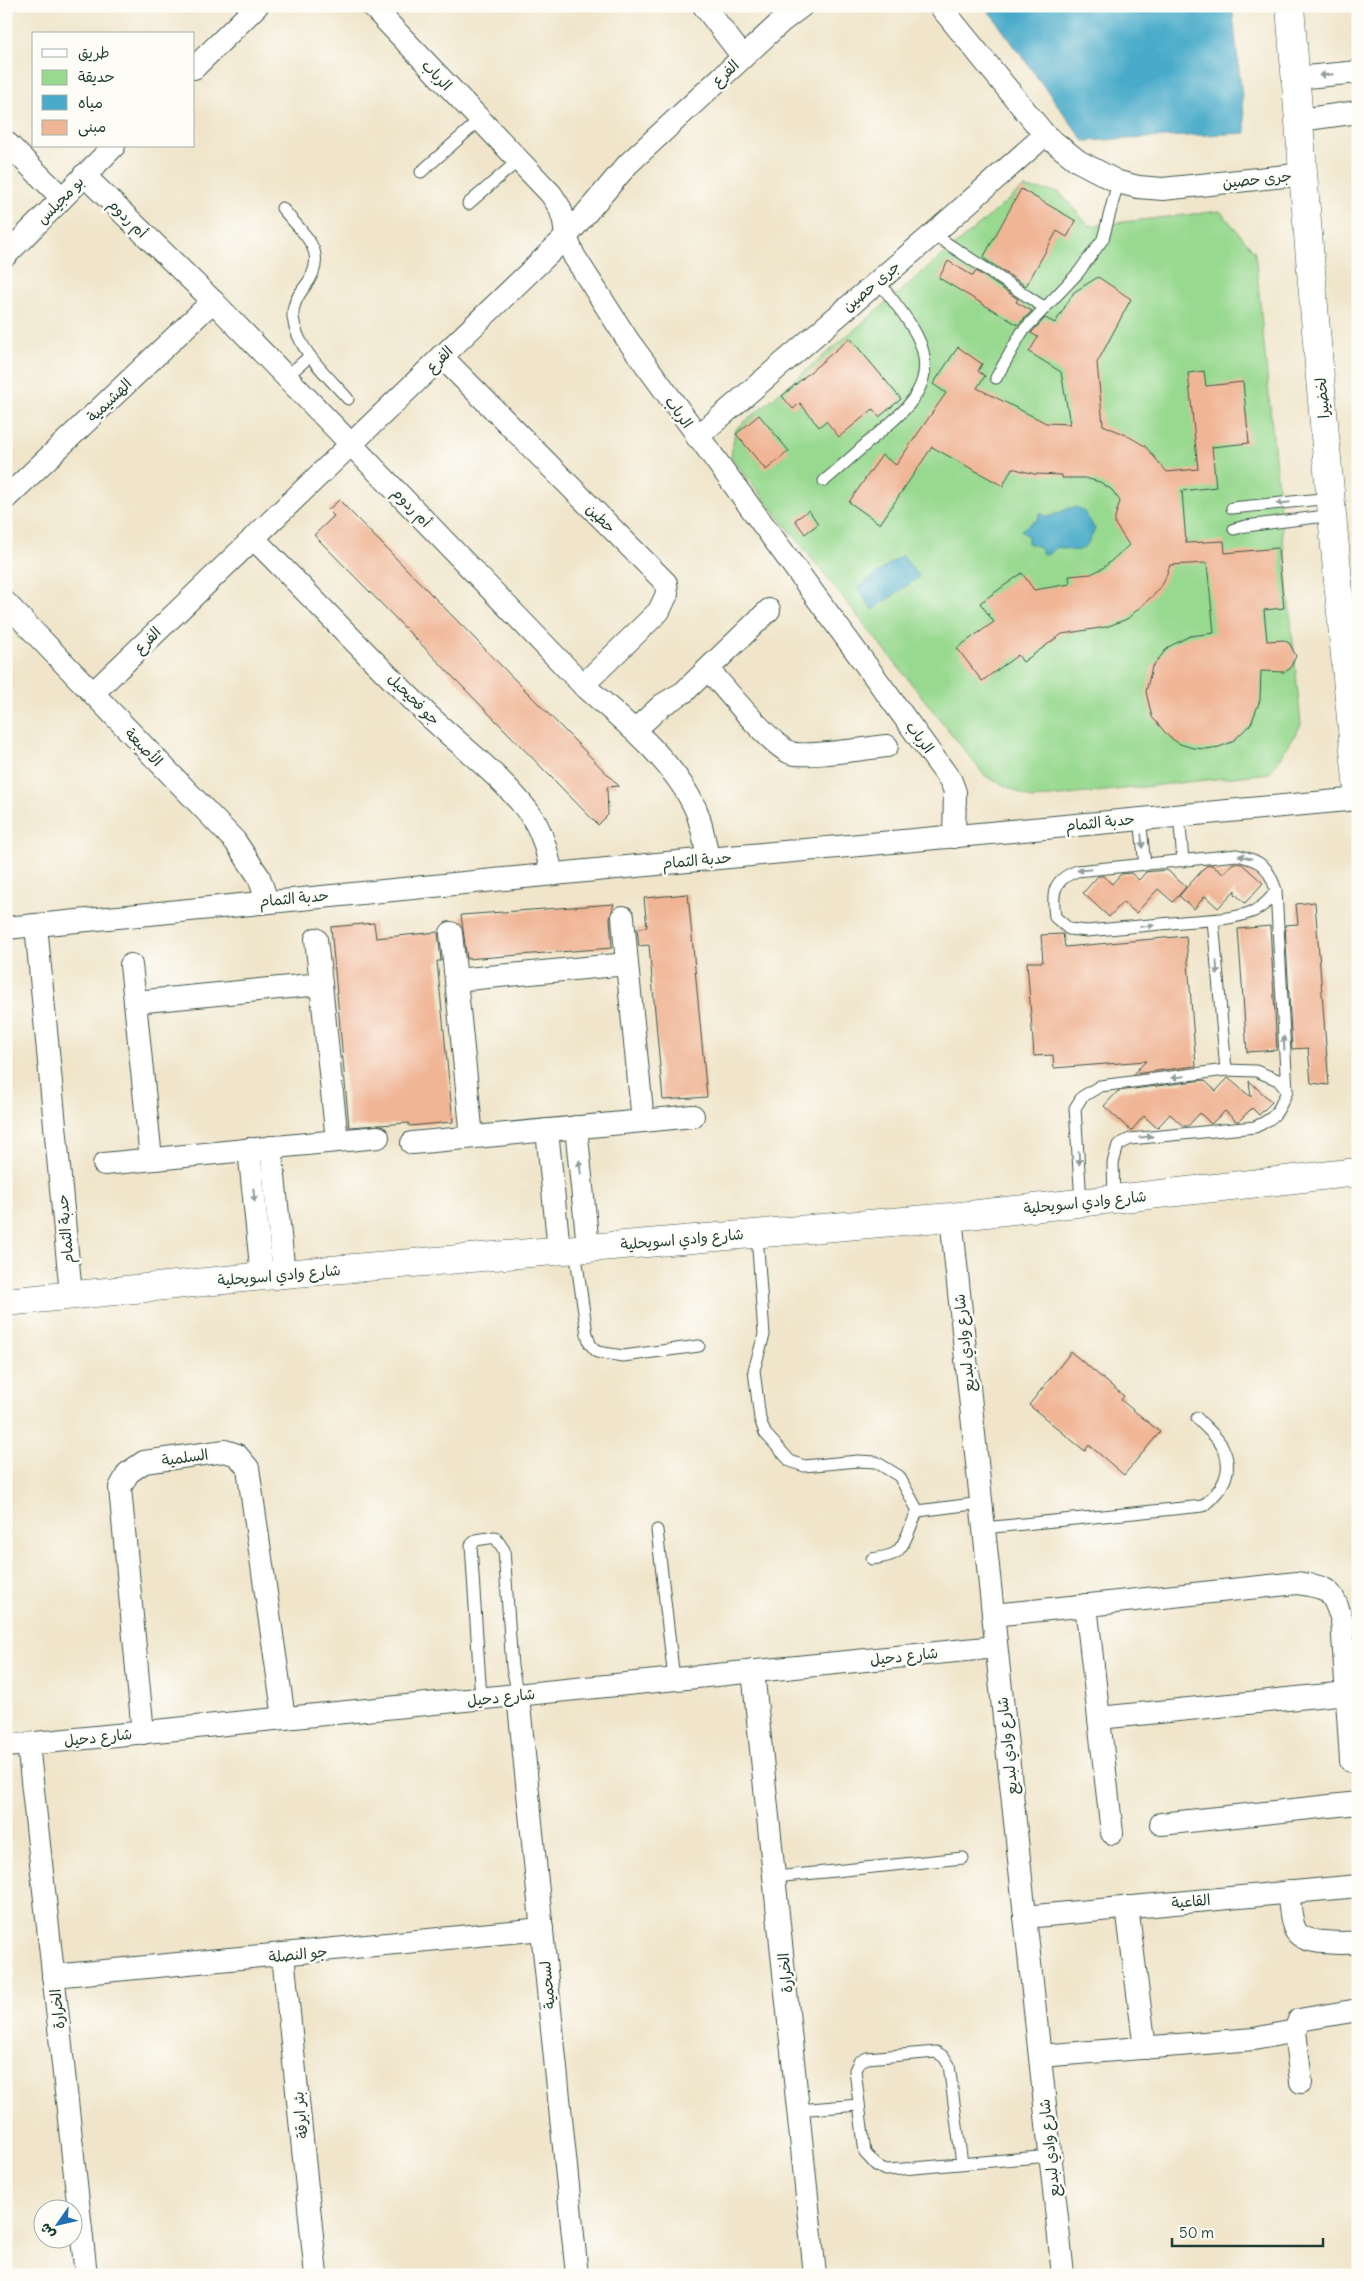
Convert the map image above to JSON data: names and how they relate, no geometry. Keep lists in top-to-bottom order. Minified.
{"streets":{"street":["الفرع","الرباب","جرى حصين","بو مجيلس","أم ردوم","لخضيرا","الهشيمية","حطين","جو فحيحيل","الأصبعة","حدبة الثمام","شارع وادي اسويحلية","شارع وادي لبديع","السلمية","شارع دحيل","القاعية","جو النصلة","الخرارة","لسحمية","بئر ابرقة"]},"crossings":[["الفرع","الرباب"],["الفرع","أم ردوم"],["الفرع","حطين"],["الفرع","جو فحيحيل"],["الفرع","الأصبعة"],["الرباب","جرى حصين"],["الرباب","حدبة الثمام"],["جرى حصين","لخضيرا"],["بو مجيلس","أم ردوم"],["أم ردوم","الهشيمية"],["أم ردوم","حطين"],["أم ردوم","حدبة الثمام"],["جو فحيحيل","حدبة الثمام"],["الأصبعة","حدبة الثمام"],["حدبة الثمام","شارع وادي اسويحلية"],["شارع وادي اسويحلية","شارع وادي لبديع"],["شارع وادي لبديع","شارع دحيل"],["شارع وادي لبديع","القاعية"],["السلمية","شارع دحيل"],["شارع دحيل","الخرارة"],["شارع دحيل","لسحمية"],["جو النصلة","الخرارة"],["جو النصلة","لسحمية"],["جو النصلة","بئر ابرقة"]],"legend":["طريق","حديقة","مياه","مبنى"],"scale_bar":"50 m","north":"bottom left"}
